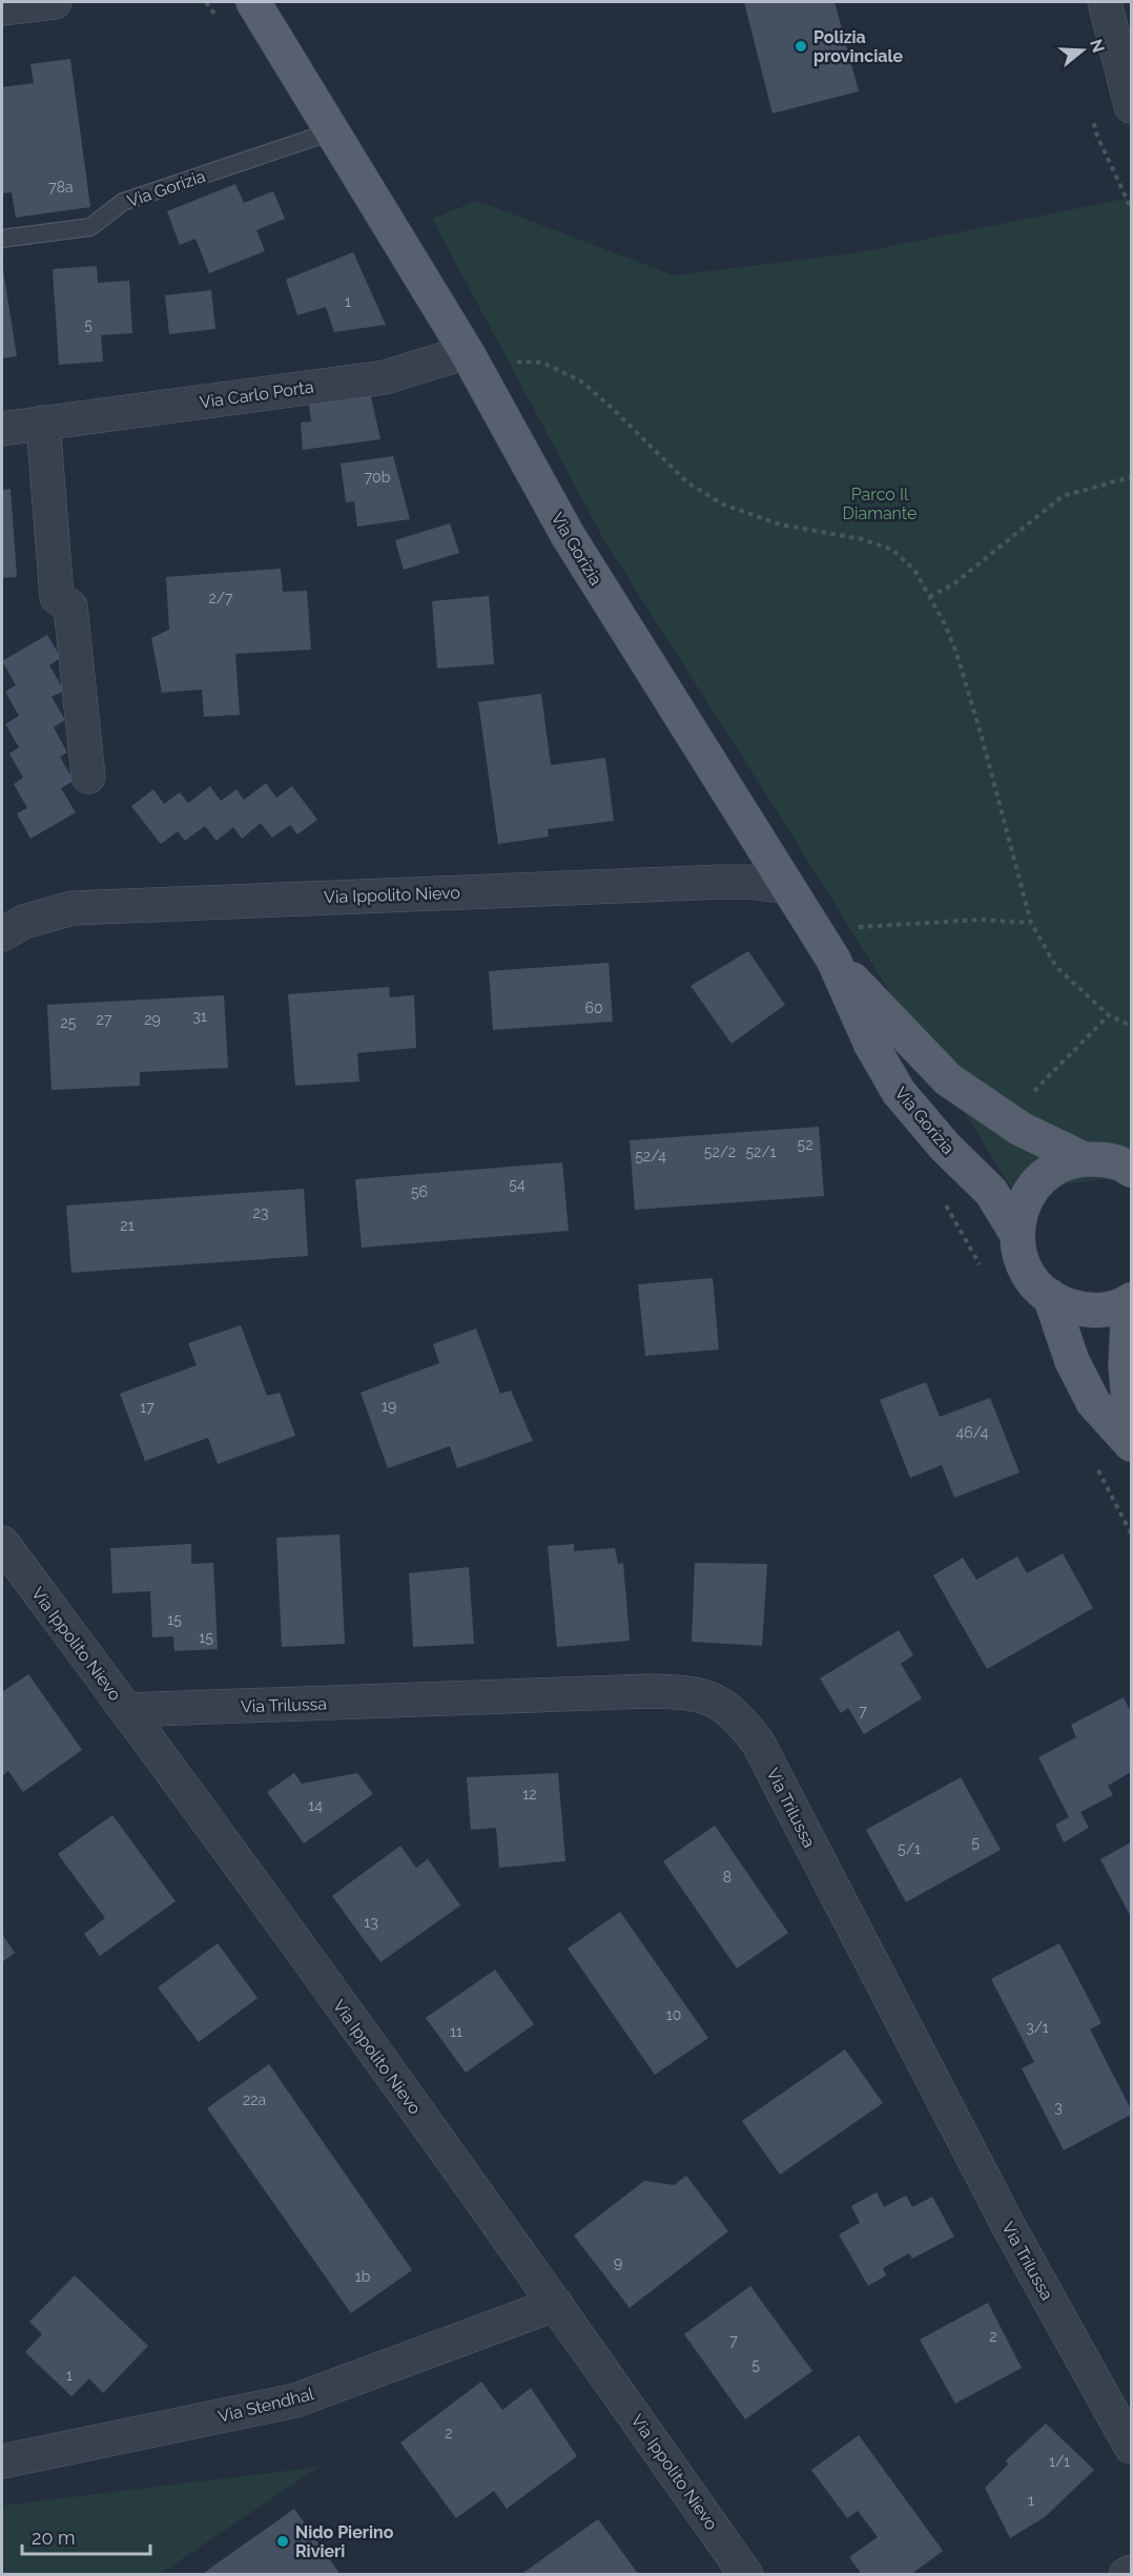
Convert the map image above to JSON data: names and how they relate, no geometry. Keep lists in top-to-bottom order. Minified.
{"streets":{"main road":["Via Gorizia"],"street":["Via Carlo Porta","Via Ippolito Nievo","Via Trilussa","Via Stendhal"]},"crossings":[["Via Gorizia","Via Carlo Porta"],["Via Gorizia","Via Ippolito Nievo"],["Via Ippolito Nievo","Via Trilussa"],["Via Ippolito Nievo","Via Stendhal"]],"parks":["Parco Il Diamante"],"places":["Polizia provinciale","Nido Pierino Rivieri"],"house_numbers":["78a","1","5","70b","2/7","60","31","27","29","25","52","52/2","52/1","52/4","54","56","23","21","19","17","46/4","15","15","7","12","14","5","5/1","8","13","10","3/1","11","22a","3","9","1b","2","7","5","1","2","1/1","1"],"scale_bar":"20 m","north":"right"}
